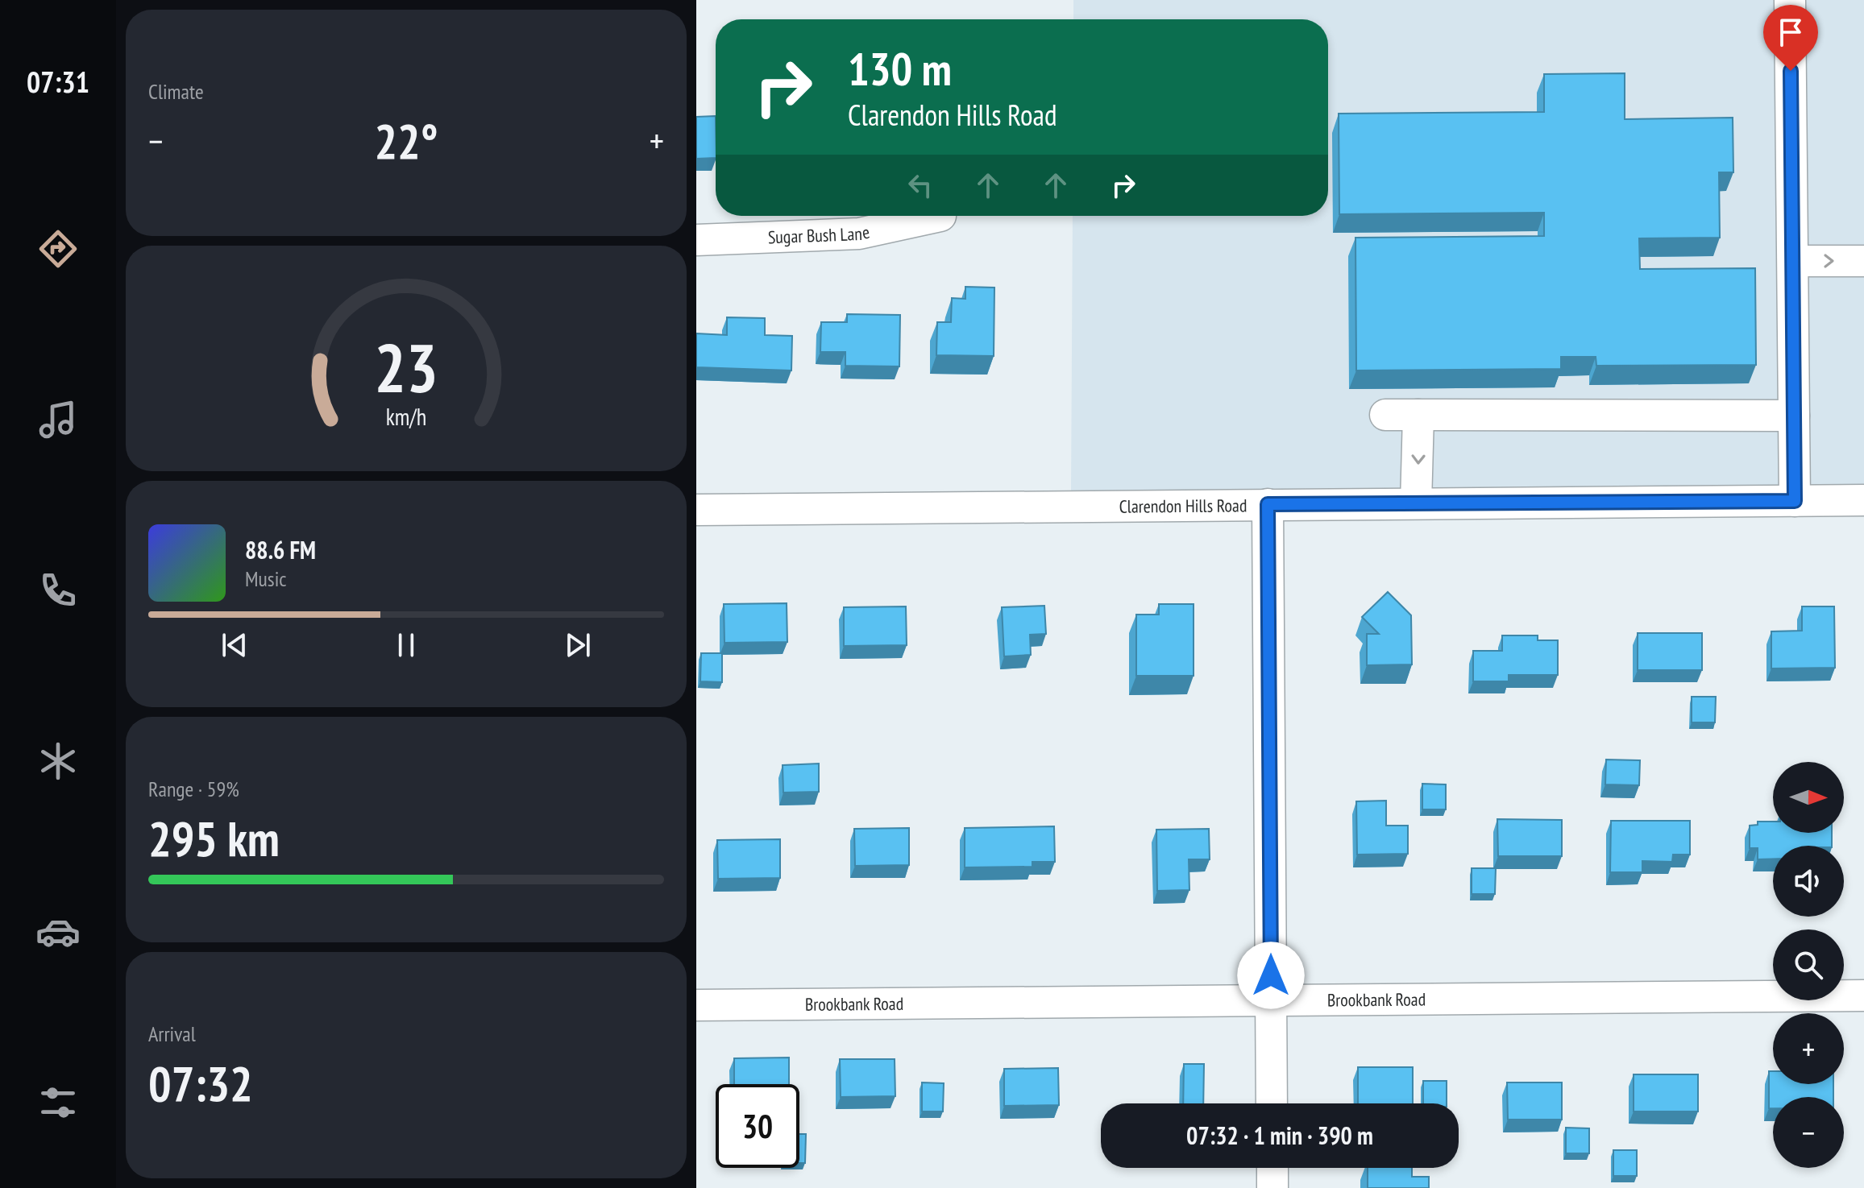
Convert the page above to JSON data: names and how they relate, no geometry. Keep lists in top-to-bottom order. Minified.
{"streets":{"street":["Sugar Bush Lane","Clarendon Hills Road","Brookbank Road"]},"north":"right","page":{"tabs":"07:31","tile":["Climate",["Range · 59%","295 km"],["Arrival","07:32"]],"turn":["130 m","Clarendon Hills Road"],"heat":["−","22°","+"],"song":["88.6 FM","Music"],"map_buttons":["+","−"],"limit":"30","trip":"07:32 · 1 min · 390 m","gauge":["23","km/h"]}}
